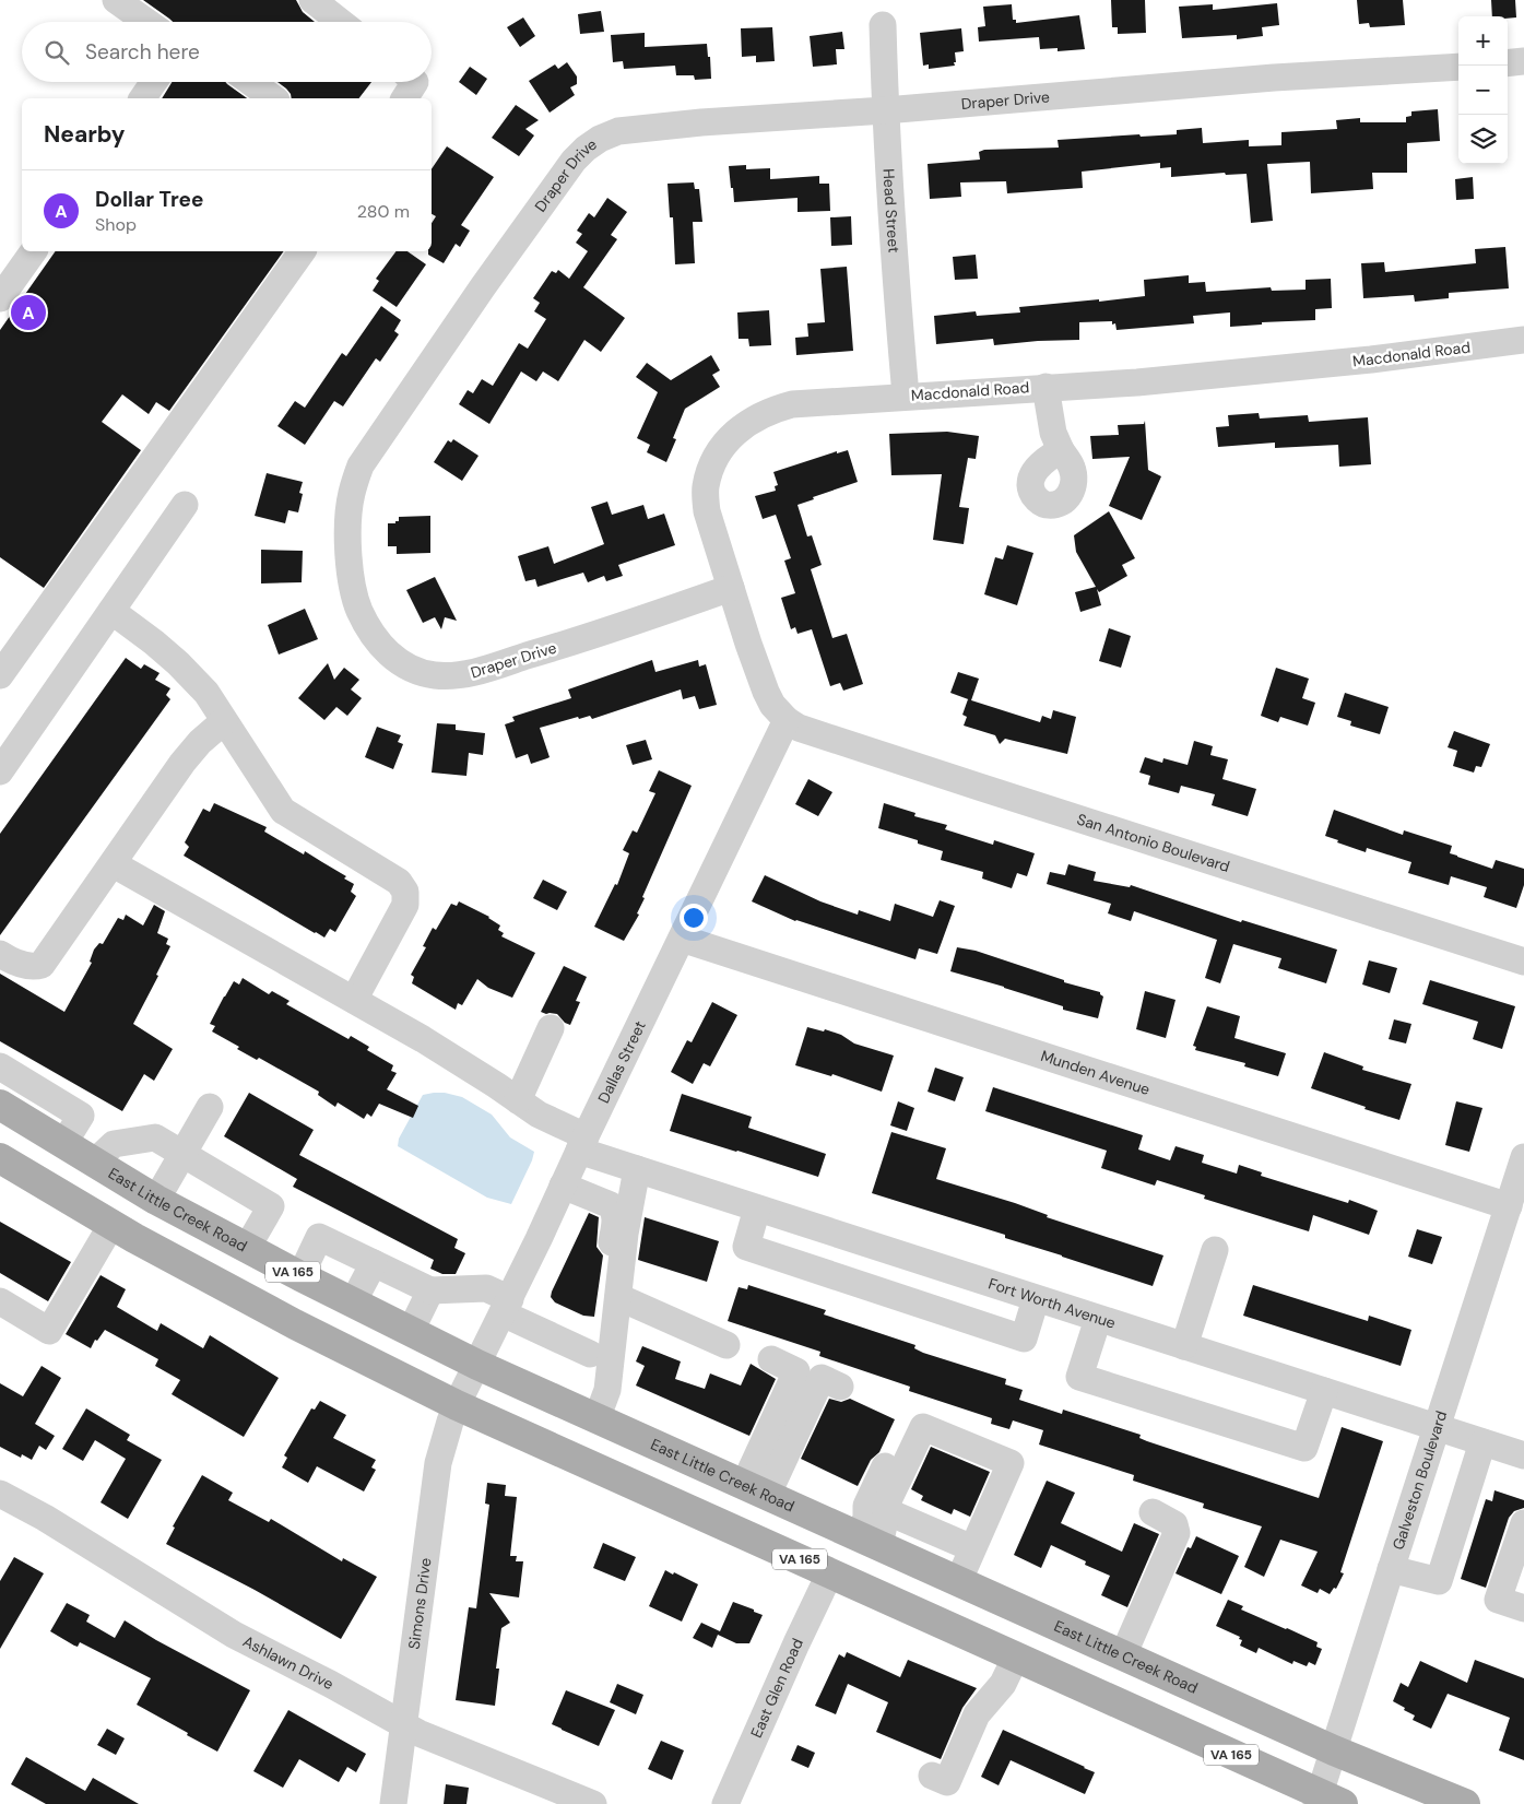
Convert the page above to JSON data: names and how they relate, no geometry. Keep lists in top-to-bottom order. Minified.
{"streets":{"main road":["East Little Creek Road","VA 165"],"street":["Draper Drive","Head Street","Macdonald Road","San Antonio Boulevard","Dallas Street","Munden Avenue","Fort Worth Avenue","Galveston Boulevard","Simons Drive","Ashlawn Drive","East Glen Road"]},"crossings":[["Draper Drive","Head Street"],["Draper Drive","Macdonald Road"],["Head Street","Macdonald Road"],["Macdonald Road","San Antonio Boulevard"],["Macdonald Road","Dallas Street"],["San Antonio Boulevard","Dallas Street"],["Dallas Street","Munden Avenue"],["Dallas Street","East Little Creek Road"],["Dallas Street","VA 165"],["Dallas Street","Fort Worth Avenue"],["Dallas Street","Simons Drive"],["Munden Avenue","Galveston Boulevard"],["East Little Creek Road","Galveston Boulevard"],["VA 165","Galveston Boulevard"],["VA 165","Simons Drive"],["VA 165","East Glen Road"],["Fort Worth Avenue","Galveston Boulevard"],["Simons Drive","Ashlawn Drive"]],"page":{"map_buttons":["+","−"],"search":"Search here","heading":"Nearby","list":[{"mark":"A","name":"Dollar Tree","note":"Shop","value":"280 m"}],"pins":"A"}}
